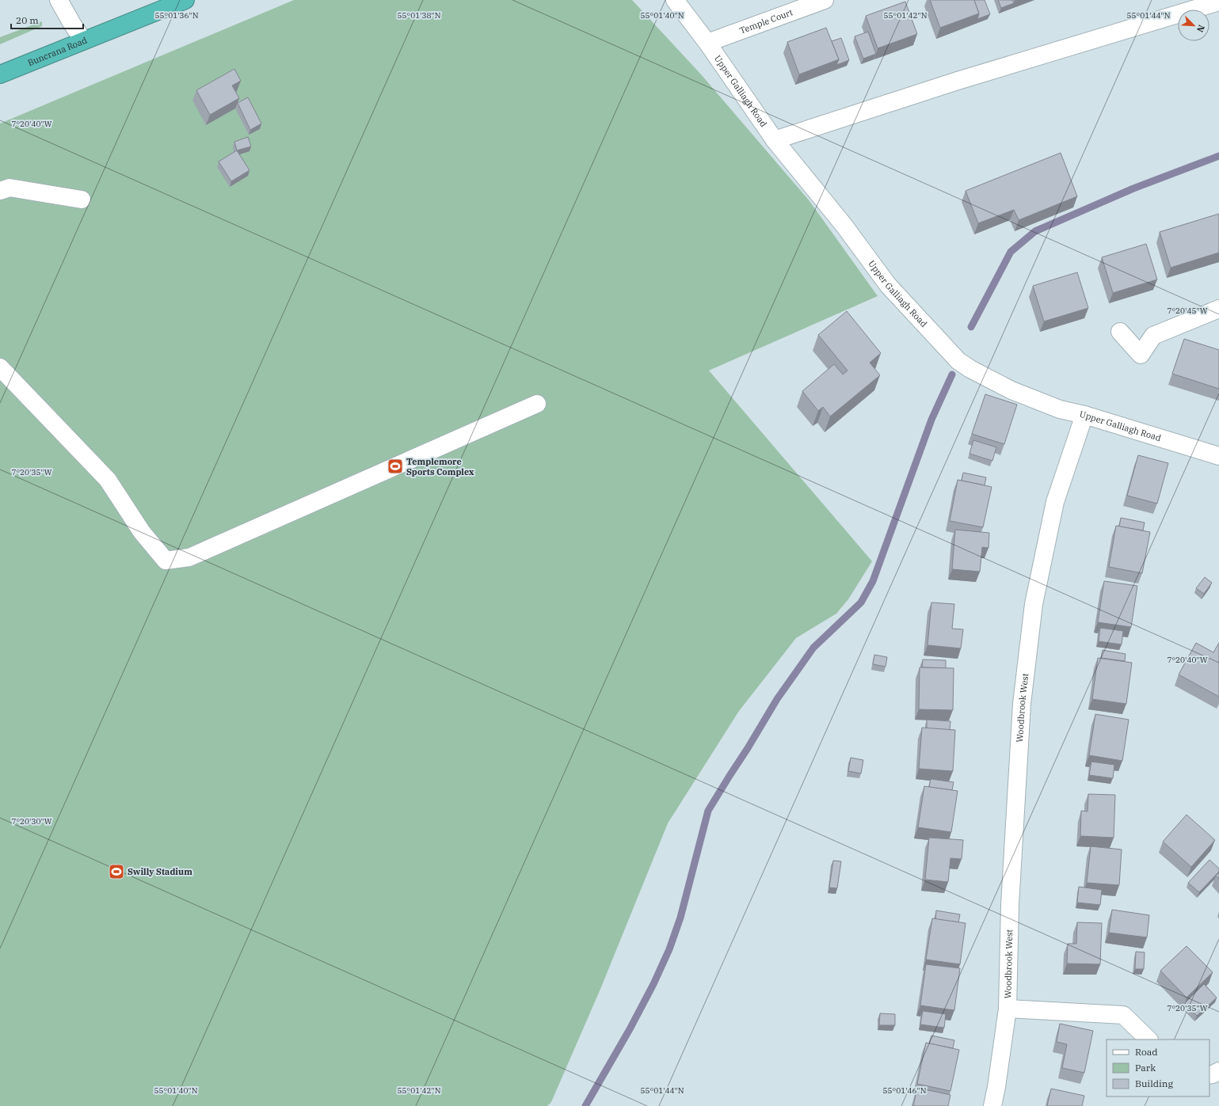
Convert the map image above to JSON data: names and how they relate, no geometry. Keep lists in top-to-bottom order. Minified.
{"streets":{"highway":["Buncrana Road"],"street":["Temple Court","Upper Galliagh Road","Woodbrook West"]},"crossings":[["Temple Court","Upper Galliagh Road"],["Upper Galliagh Road","Woodbrook West"]],"places":{"sports":["Templemore Sports Complex","Swilly Stadium"]},"legend":["Road","Park","Building"],"scale_bar":"20 m","north":"bottom right","coordinates":["55°01'38\"N","55°01'36\"N","55°01'40\"N","55°01'42\"N","55°01'44\"N","7°20'40\"W","7°20'45\"W","7°20'35\"W","7°20'30\"W","55°01'46\"N"]}
